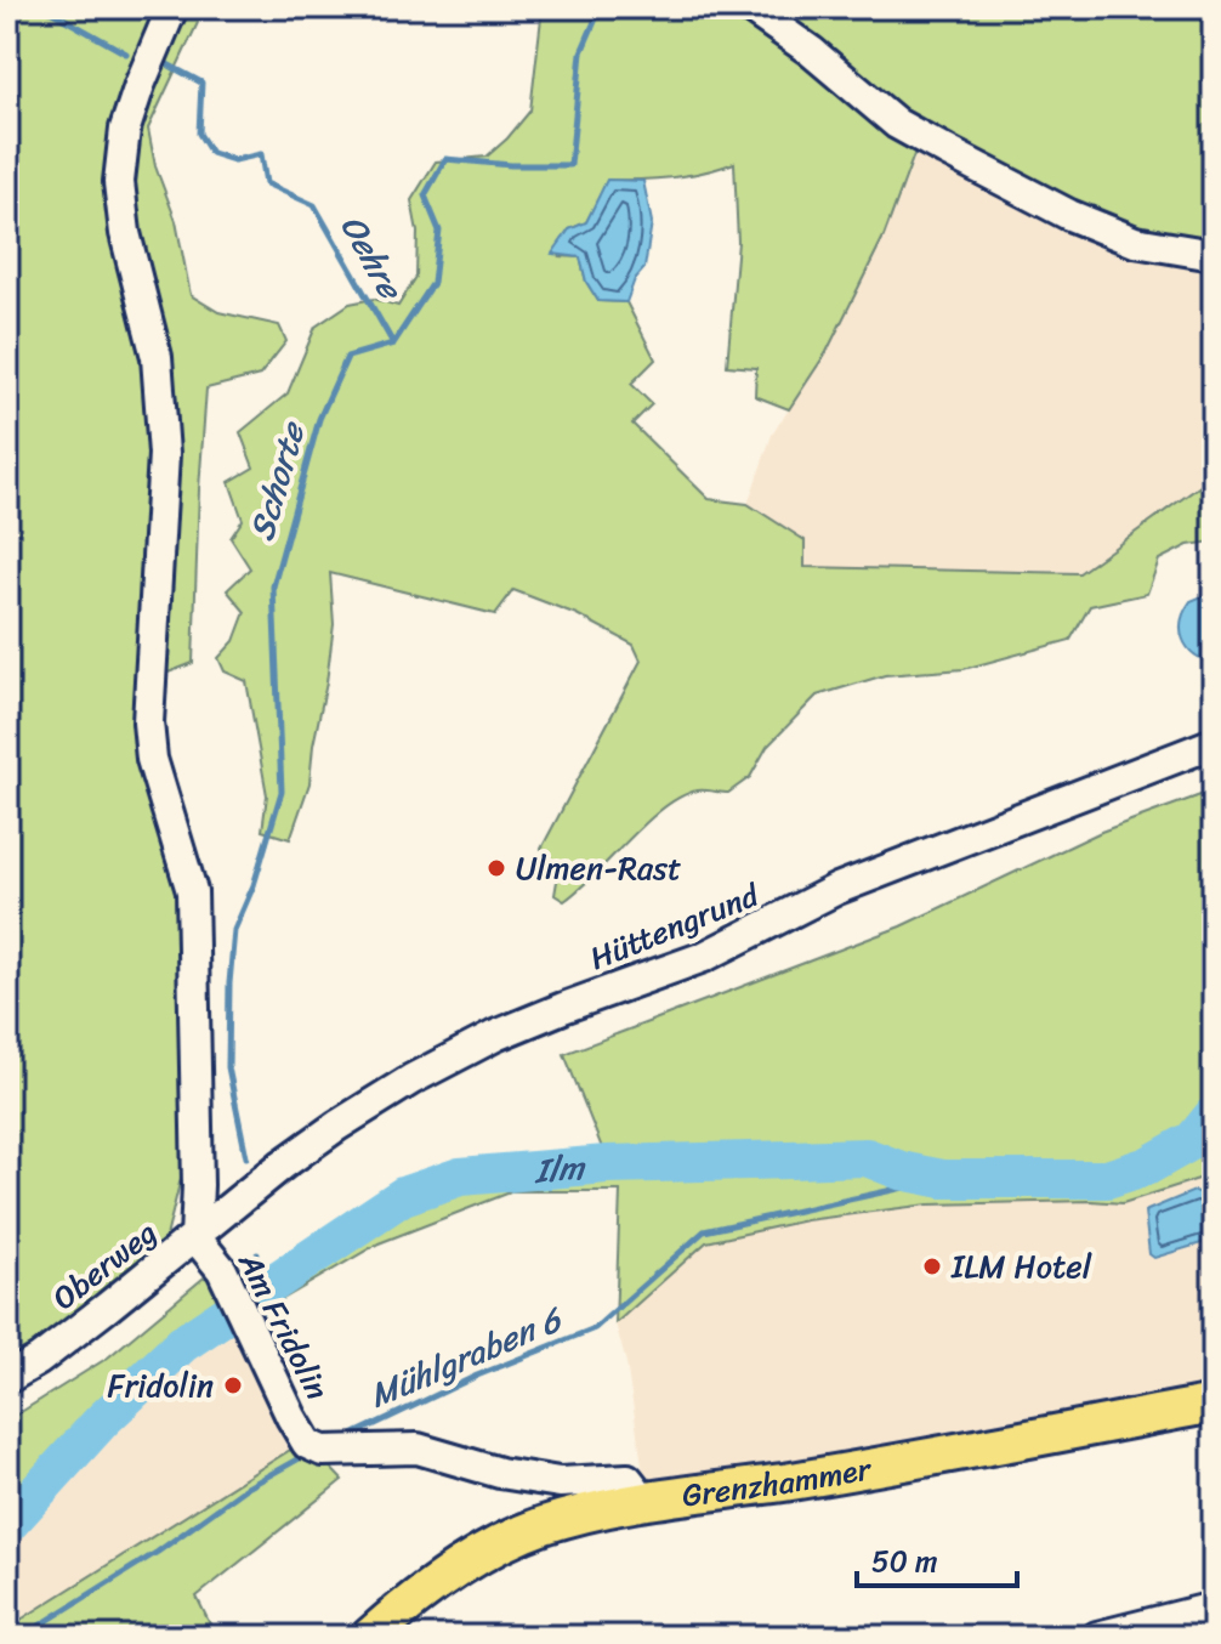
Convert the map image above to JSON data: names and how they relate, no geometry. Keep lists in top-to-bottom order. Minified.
{"streets":{"main road":["Grenzhammer"],"street":["Hüttengrund","Oberweg","Am Fridolin"]},"crossings":[["Hüttengrund","Oberweg"],["Hüttengrund","Am Fridolin"],["Oberweg","Am Fridolin"],["Am Fridolin","Grenzhammer"]],"water":["Oehre","Schorte","Ilm","Mühlgraben 6"],"places":["Ulmen-Rast","ILM Hotel","Fridolin"],"scale_bar":"50 m"}
